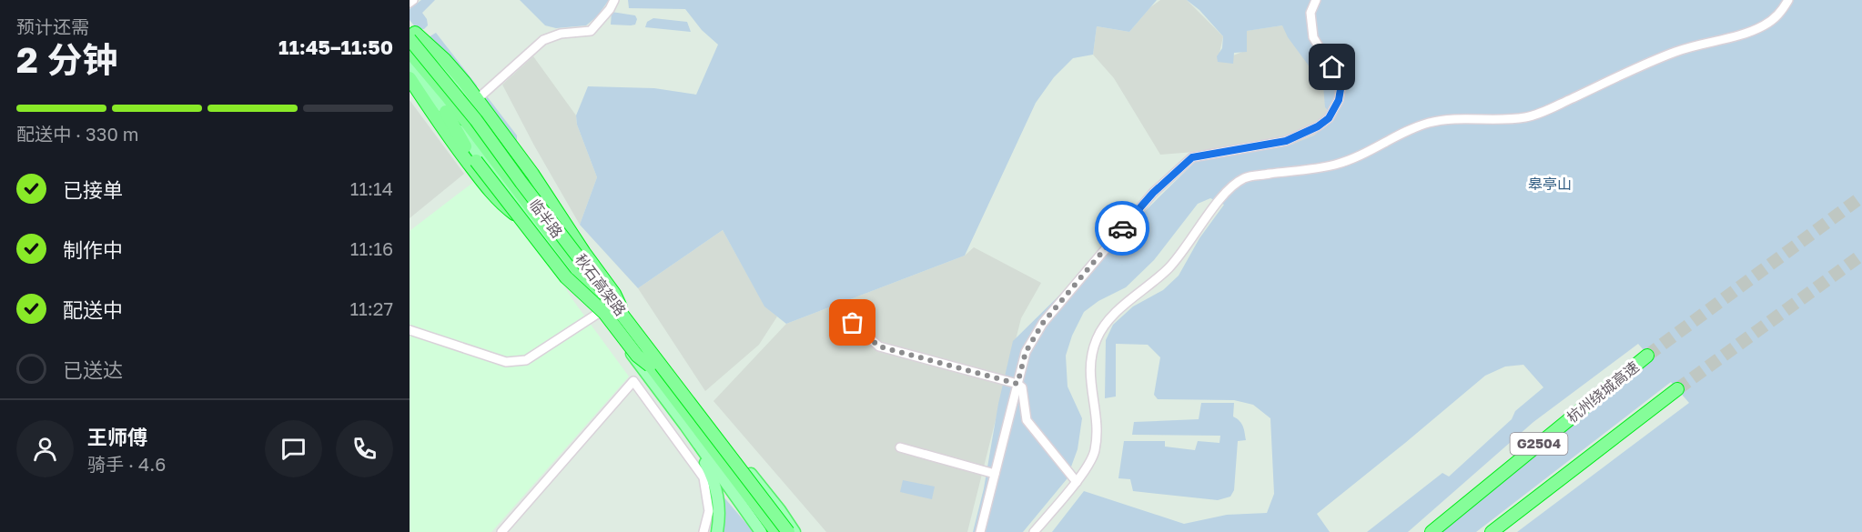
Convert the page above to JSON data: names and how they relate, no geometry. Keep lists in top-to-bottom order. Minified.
{"streets":{"highway":["秋石高架路","杭州绕城高速","G2504"],"main road":["临半路"]},"crossings":[["临半路","秋石高架路"]],"parks":["皋亭山"],"page":{"heading":["2 分钟","预计还需","11:45–11:50"],"panel":["王师傅","骑手 · 4.6"],"bar":"配送中 · 330 m","list":[["已接单","11:14"],["制作中","11:16"],["配送中","11:27"],"已送达"]}}
